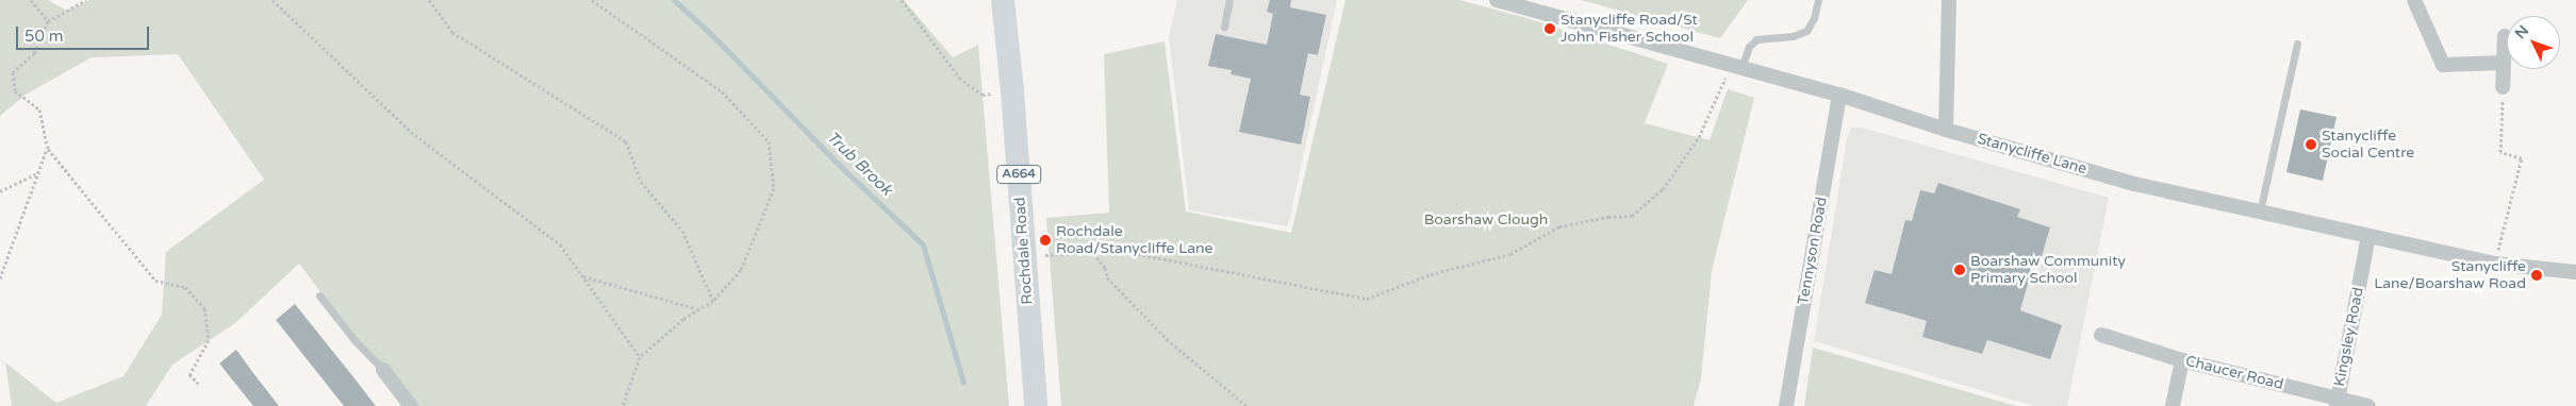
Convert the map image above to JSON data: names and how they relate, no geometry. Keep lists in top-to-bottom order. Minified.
{"streets":{"main road":["A664","Rochdale Road"],"street":["Stanycliffe Lane","Tennyson Road","Kingsley Road","Chaucer Road"]},"crossings":[["Stanycliffe Lane","Tennyson Road"],["Stanycliffe Lane","Kingsley Road"],["Kingsley Road","Chaucer Road"]],"water":["Trub Brook"],"parks":["Boarshaw Clough"],"places":["Stanycliffe Road/St John Fisher School","Stanycliffe Social Centre","Rochdale Road/Stanycliffe Lane","Boarshaw Community Primary School","Stanycliffe Lane/Boarshaw Road"],"scale_bar":"50 m","north":"top left"}
